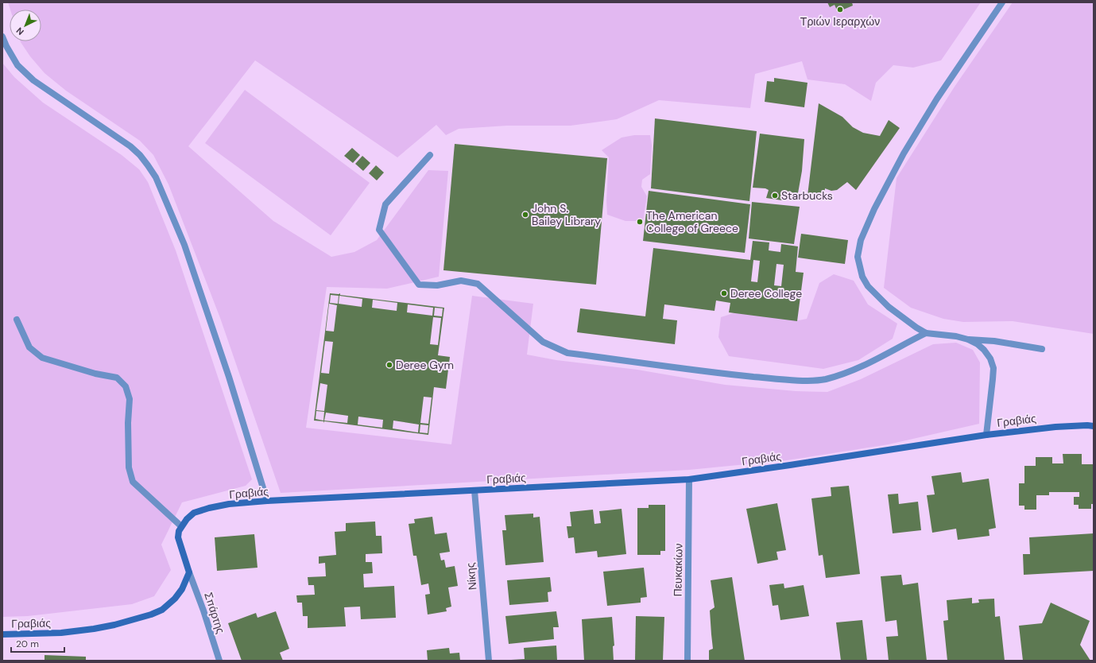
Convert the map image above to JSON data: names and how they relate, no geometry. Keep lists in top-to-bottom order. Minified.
{"streets":{"street":["Γραβιάς","Πευκακίων","Νίκης","Σπάρτης"]},"crossings":[["Γραβιάς","Πευκακίων"],["Γραβιάς","Νίκης"],["Γραβιάς","Σπάρτης"]],"places":["Τριών Ιεραρχών","Starbucks","John S. Bailey Library","The American College of Greece","Deree College","Deree Gym"],"scale_bar":"20 m","north":"bottom left"}
